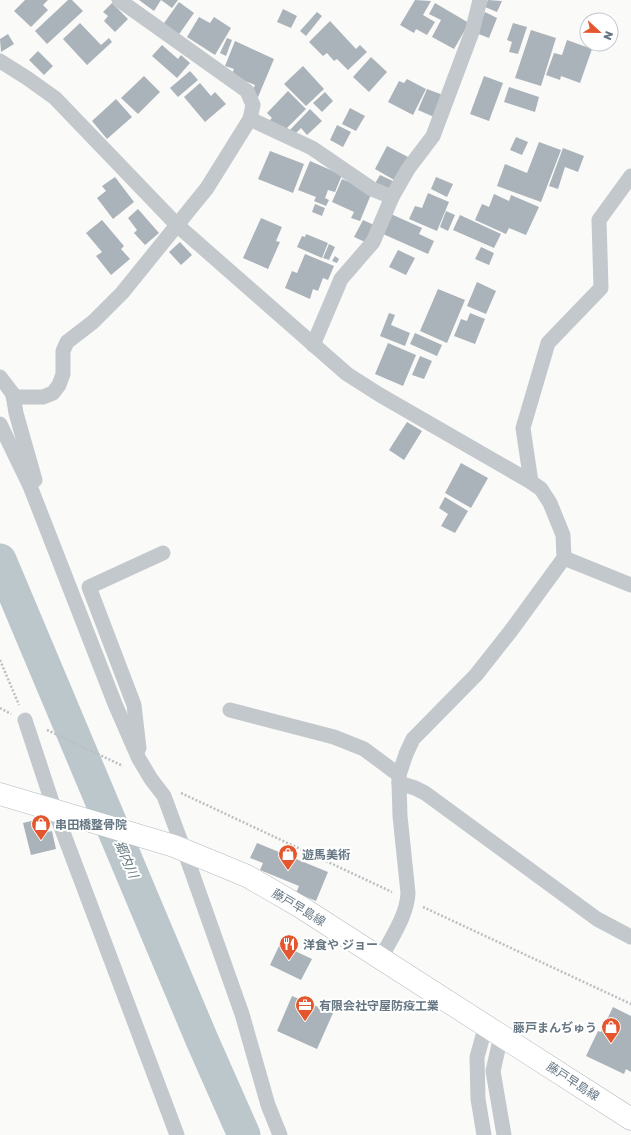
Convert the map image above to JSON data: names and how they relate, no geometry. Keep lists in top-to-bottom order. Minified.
{"streets":{"main road":["藤戸早島線"]},"water":["郷内川"],"places":{"shop":["串田橋整骨院","遊馬美術","藤戸まんぢゅう"],"restaurant":["洋食や ジョー"],"office":["有限会社守屋防疫工業"]},"north":"right"}
